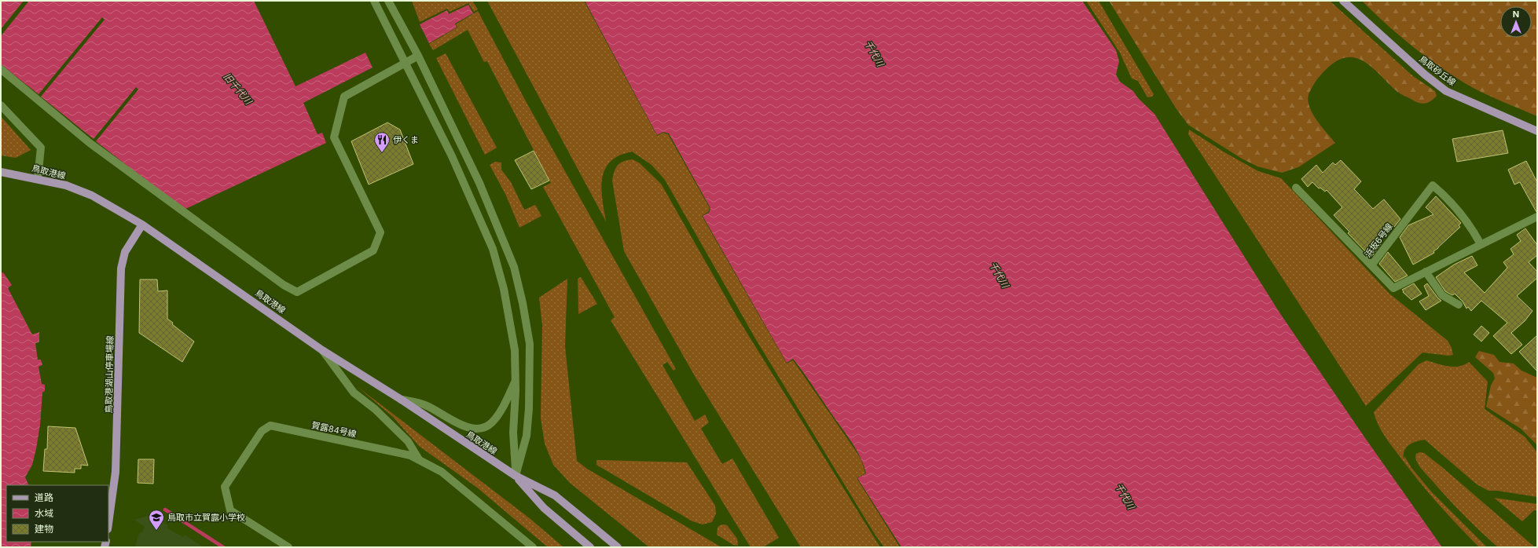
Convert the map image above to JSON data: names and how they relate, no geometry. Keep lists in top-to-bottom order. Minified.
{"streets":{"main road":["鳥取砂丘線","鳥取港線","鳥取港湖山停車場線"],"street":["浜坂6号線","賀露84号線"]},"crossings":[["鳥取港線","鳥取港湖山停車場線"]],"water":["千代川","旧千代川"],"places":{"restaurant":["伊くま"],"school or university":["鳥取市立賀露小学校"]},"legend":["道路","水域","建物"],"north":"top"}
